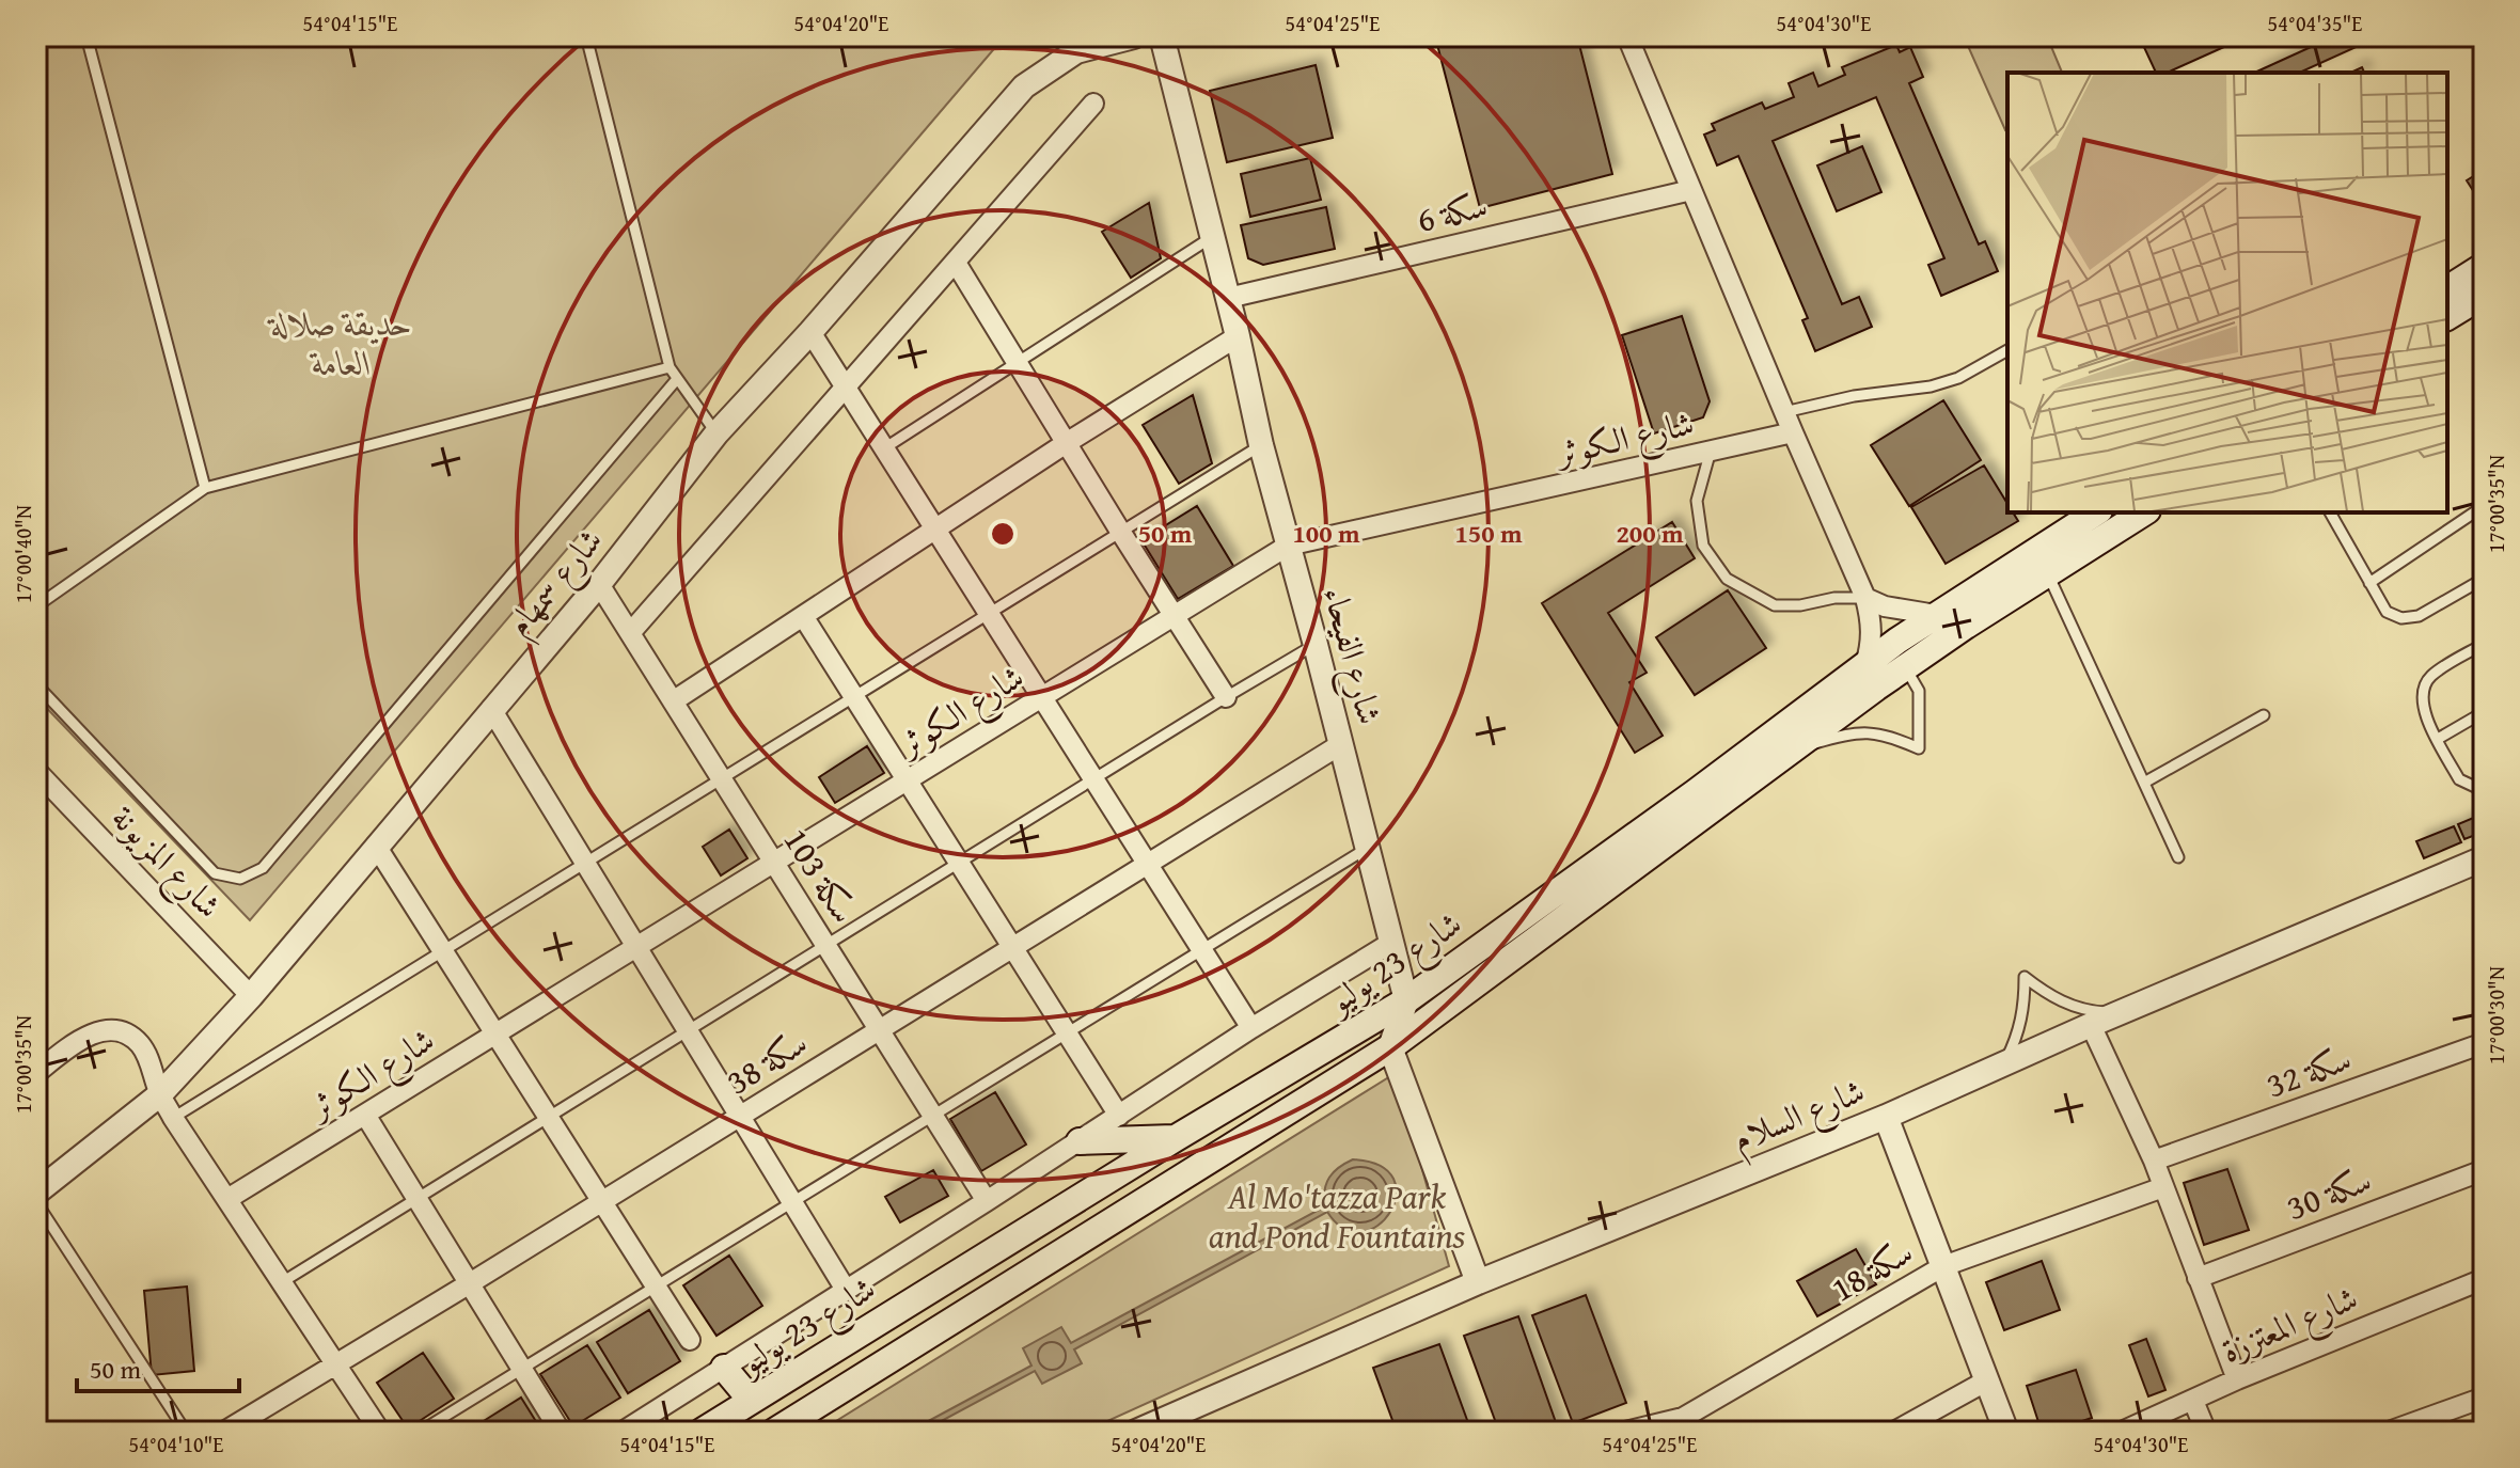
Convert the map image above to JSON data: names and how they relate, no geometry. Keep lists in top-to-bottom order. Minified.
{"streets":{"main road":["شارع 23 يوليو"],"street":["سكة 6","شارع الكوثر","شارع سمهام","شارع الفيحاء","شارع المزيونة","سكة 103","سكة 38","سكة 32","شارع السلام","سكة 30","سكة 18","شارع المعتززة"]},"crossings":[["سكة 6","شارع الفيحاء"],["شارع الكوثر","شارع الفيحاء"],["شارع الكوثر","سكة 103"],["شارع سمهام","شارع المزيونة"],["شارع سمهام","سكة 103"],["شارع الفيحاء","شارع 23 يوليو"],["شارع الفيحاء","سكة 38"],["سكة 103","سكة 38"]],"parks":["حديقة صلالة العامة","Al Mo'tazza Park and Pond Fountains"],"scale_bar":"50 m","coordinates":["54°04'15\"E","54°04'20\"E","54°04'25\"E","54°04'30\"E","54°04'35\"E","17°00'35\"N","17°00'40\"N","17°00'30\"N","54°04'10\"E"],"rings":["50 m","100 m","150 m","200 m"]}
